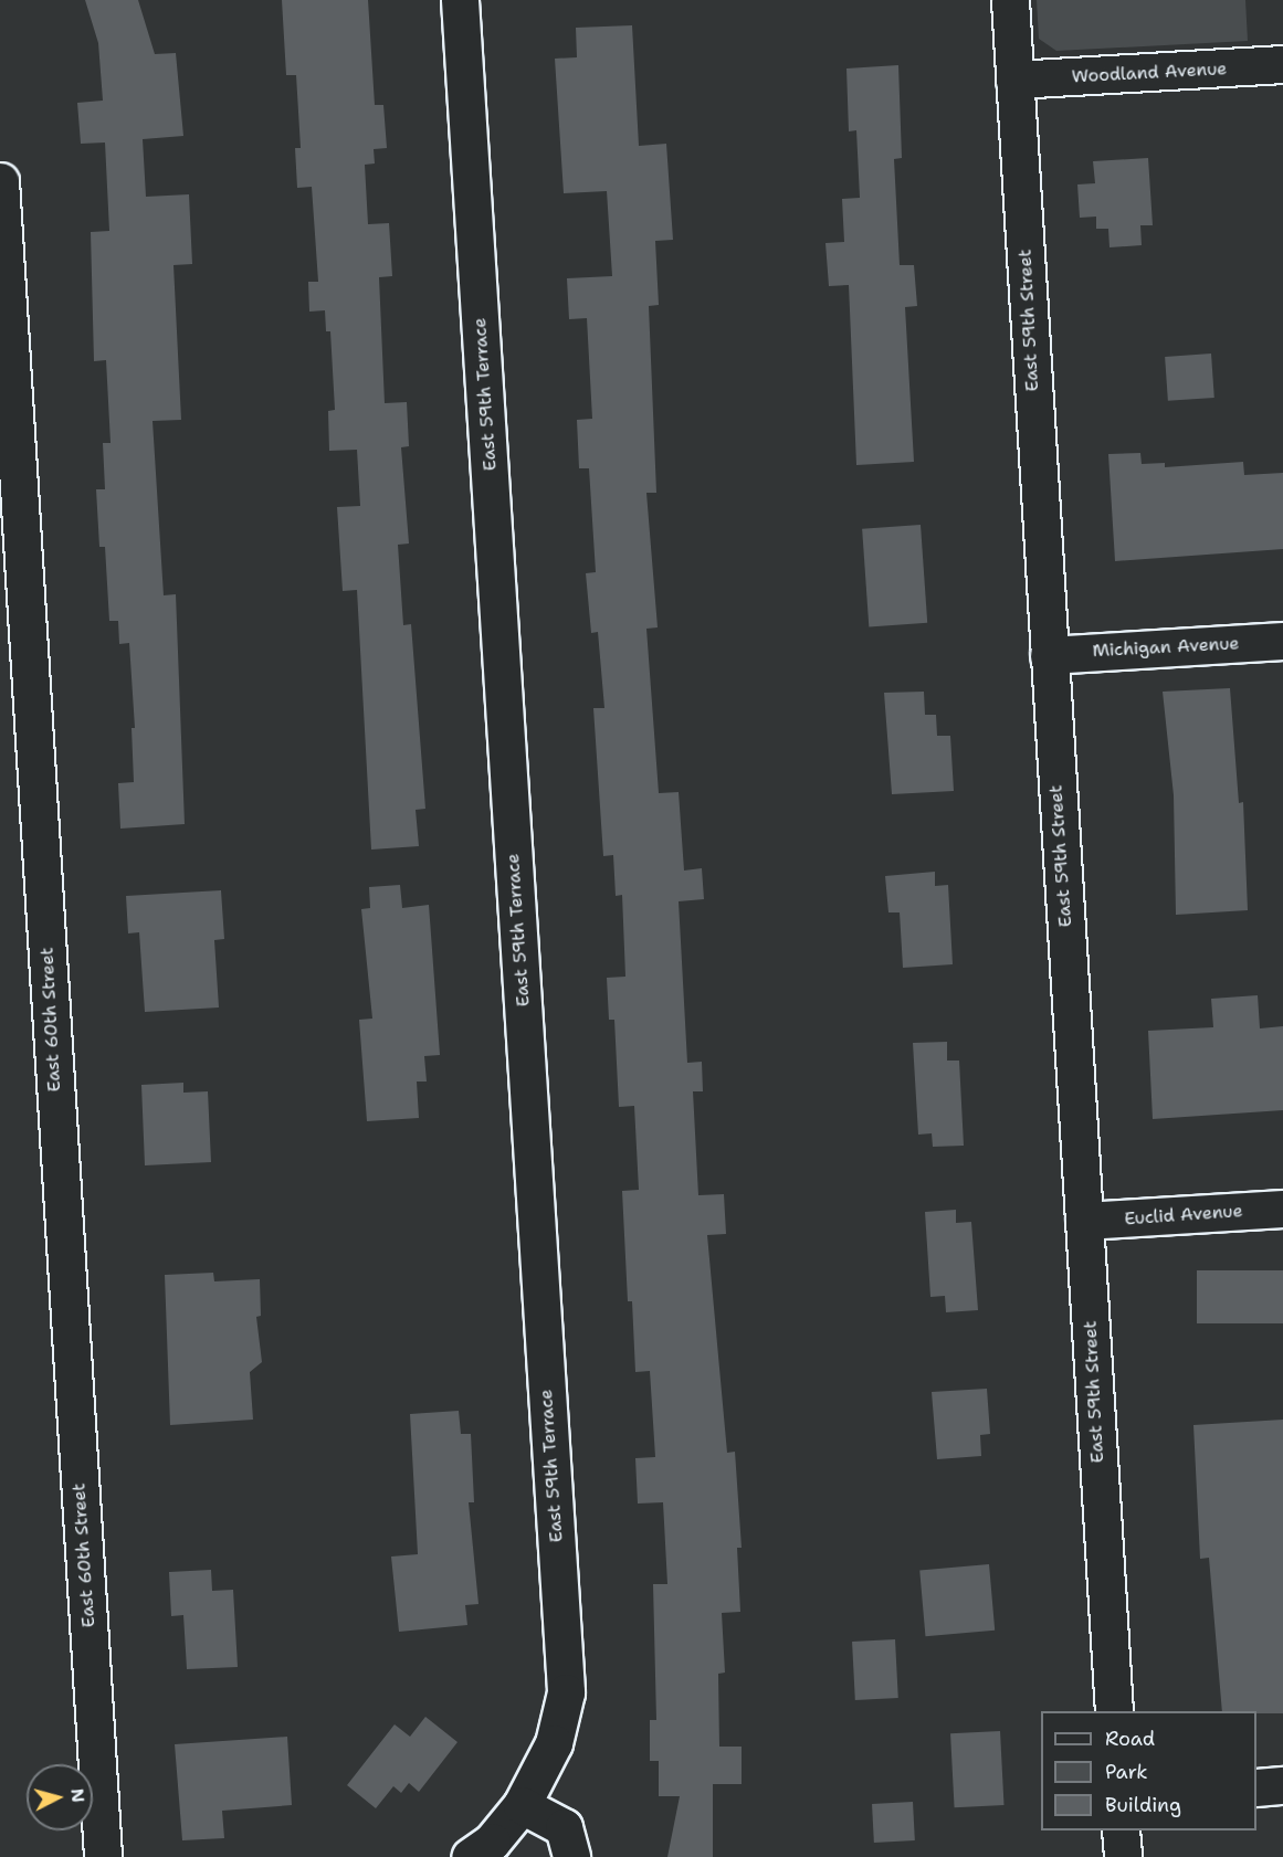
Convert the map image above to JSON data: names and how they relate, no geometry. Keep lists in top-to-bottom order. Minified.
{"streets":{"street":["Woodland Avenue","East 59th Street","East 59th Terrace","Michigan Avenue","East 60th Street","Euclid Avenue"]},"crossings":[["Woodland Avenue","East 59th Street"],["East 59th Street","Michigan Avenue"],["East 59th Street","Euclid Avenue"]],"legend":["Road","Park","Building"],"north":"right"}
